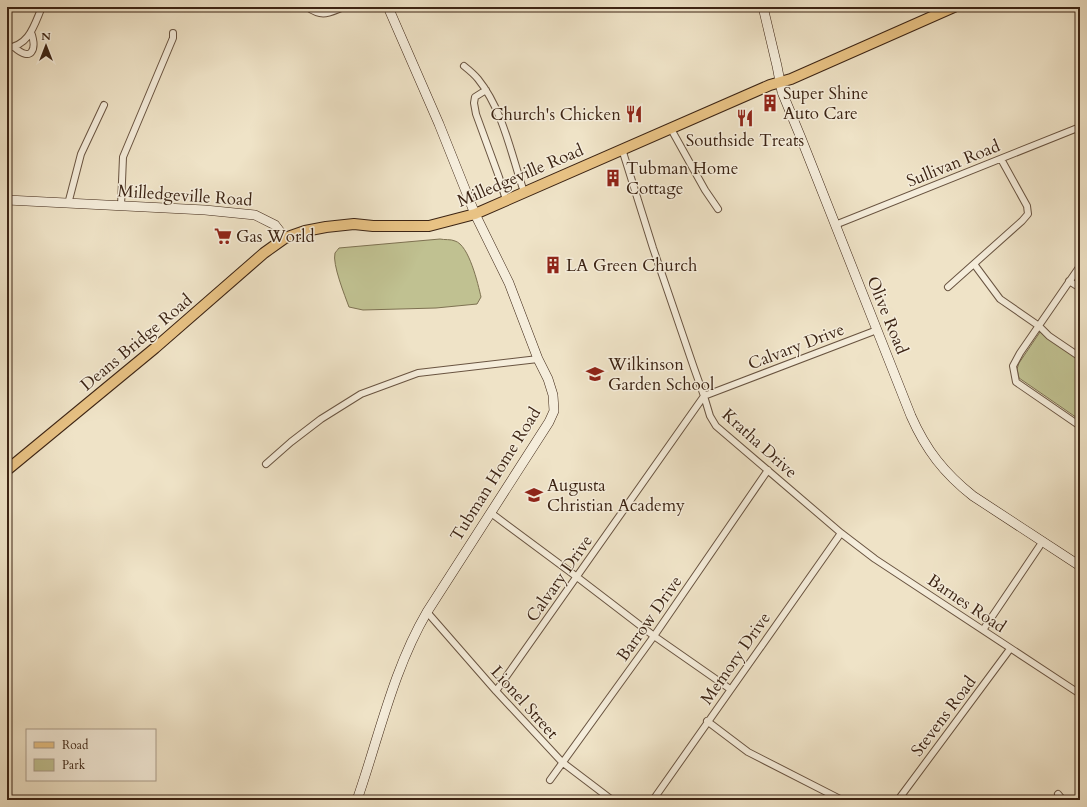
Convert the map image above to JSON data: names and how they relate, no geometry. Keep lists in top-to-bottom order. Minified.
{"streets":{"main road":["Milledgeville Road","Deans Bridge Road"],"street":["Sullivan Road","Olive Road","Calvary Drive","Kratha Drive","Tubman Home Road","Barnes Road","Barrow Drive","Memory Drive","Lionel Street","Stevens Road"]},"crossings":[["Sullivan Road","Olive Road"],["Milledgeville Road","Olive Road"],["Milledgeville Road","Deans Bridge Road"],["Milledgeville Road","Kratha Drive"],["Milledgeville Road","Tubman Home Road"],["Olive Road","Calvary Drive"],["Calvary Drive","Kratha Drive"],["Calvary Drive","Lionel Street"],["Kratha Drive","Barnes Road"],["Kratha Drive","Barrow Drive"],["Kratha Drive","Memory Drive"],["Tubman Home Road","Lionel Street"],["Barnes Road","Memory Drive"],["Barnes Road","Stevens Road"],["Barrow Drive","Lionel Street"]],"places":{"building":["Super Shine Auto Care","Tubman Home Cottage","LA Green Church"],"restaurant":["Church's Chicken","Southside Treats"],"supermarket":["Gas World"],"school or university":["Wilkinson Garden School","Augusta Christian Academy"]},"legend":["Road","Park"],"north":"top"}
